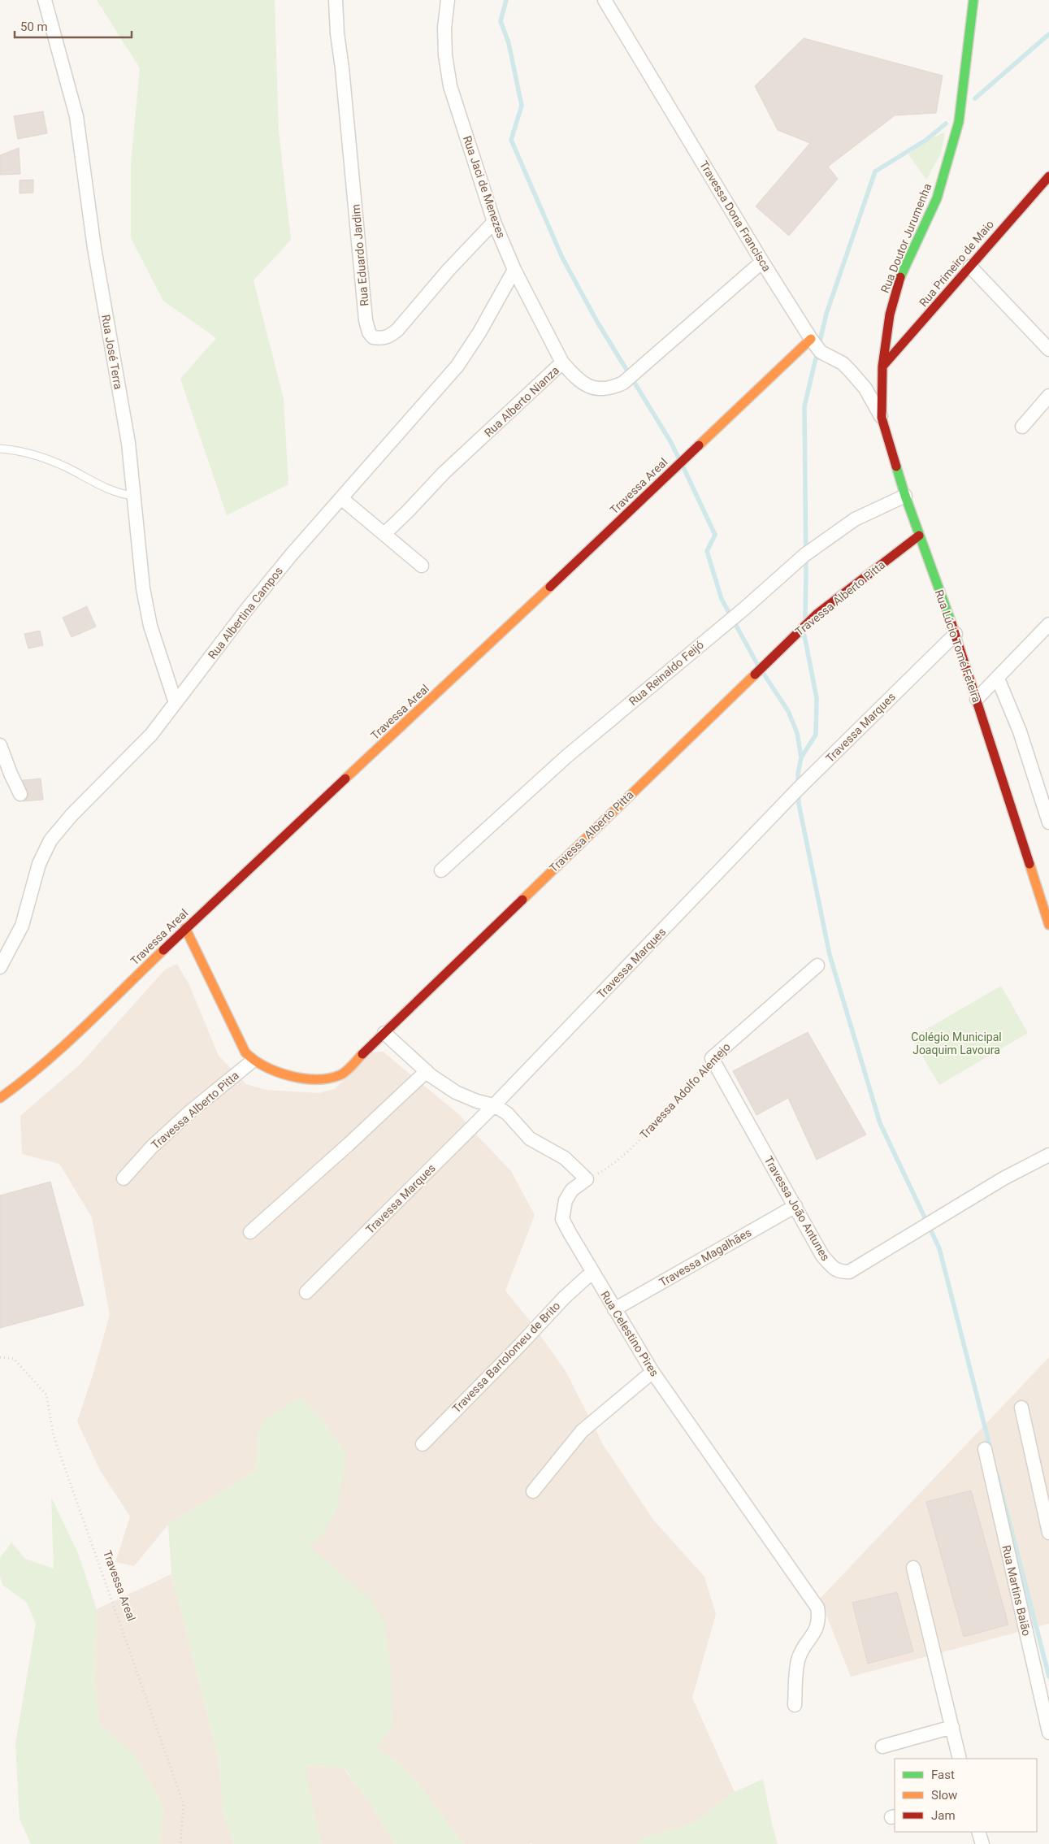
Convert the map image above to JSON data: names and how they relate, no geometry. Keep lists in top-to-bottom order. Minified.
{"streets":{"street":["Rua Jaci de Menezes","Travessa Dona Francisca","Rua Doutor Jurumenha","Rua Eduardo Jardim","Rua Primeiro de Maio","Rua José Terra","Rua Alberto Nianza","Travessa Areal","Travessa Alberto Pitta","Rua Albertina Campos","Rua Lúcio Tomé Feteira","Rua Reinaldo Feijó","Travessa Marques","Travessa Adolfo Alentejo","Travessa João Antunes","Travessa Magalhães","Rua Celestino Pires","Travessa Bartolomeu de Brito","Rua Martins Baião"]},"crossings":[["Rua Jaci de Menezes","Rua Eduardo Jardim"],["Rua Jaci de Menezes","Rua Alberto Nianza"],["Rua Jaci de Menezes","Rua Albertina Campos"],["Travessa Dona Francisca","Rua Alberto Nianza"],["Travessa Dona Francisca","Travessa Areal"],["Rua Doutor Jurumenha","Rua Primeiro de Maio"],["Rua Doutor Jurumenha","Rua Lúcio Tomé Feteira"],["Rua Primeiro de Maio","Rua Lúcio Tomé Feteira"],["Rua José Terra","Rua Albertina Campos"],["Travessa Alberto Pitta","Rua Lúcio Tomé Feteira"],["Rua Lúcio Tomé Feteira","Rua Reinaldo Feijó"],["Rua Lúcio Tomé Feteira","Travessa Marques"],["Travessa Adolfo Alentejo","Travessa João Antunes"],["Travessa Adolfo Alentejo","Rua Celestino Pires"],["Travessa João Antunes","Travessa Magalhães"],["Travessa Magalhães","Rua Celestino Pires"],["Rua Celestino Pires","Travessa Bartolomeu de Brito"]],"parks":["Colégio Municipal Joaquim Lavoura"],"legend":["Fast","Slow","Jam"],"scale_bar":"50 m"}
